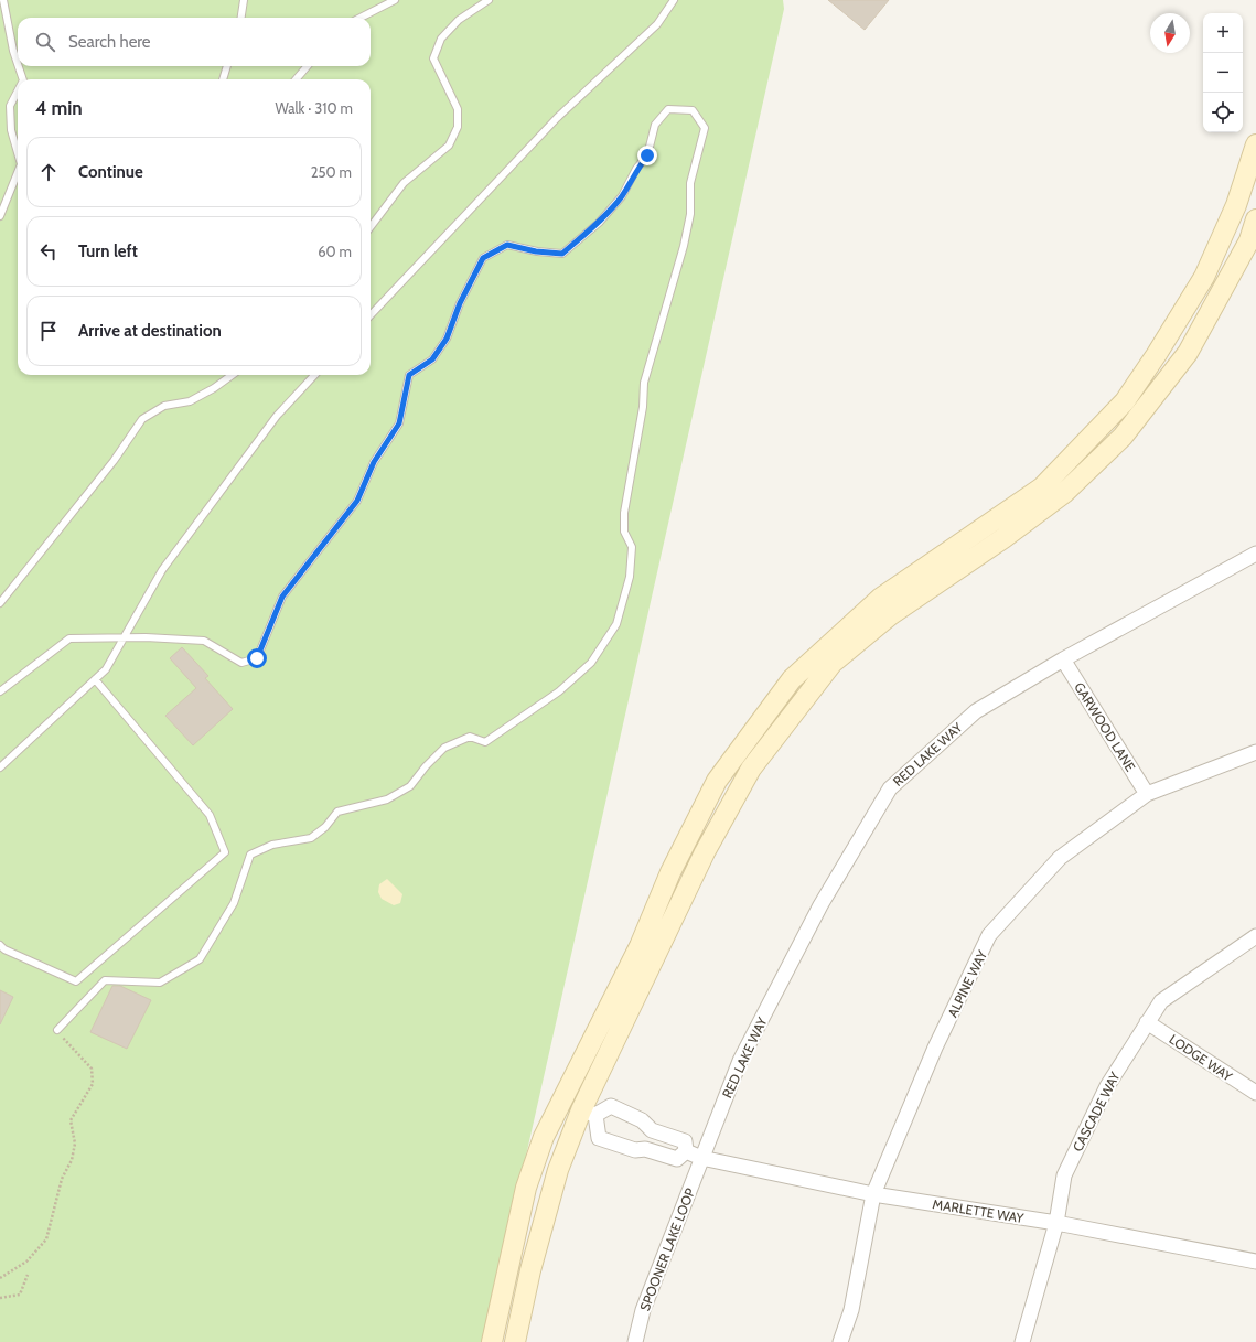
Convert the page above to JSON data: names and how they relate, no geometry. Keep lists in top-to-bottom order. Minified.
{"streets":{"street":["GARWOOD LANE","RED LAKE WAY","ALPINE WAY","LODGE WAY","CASCADE WAY","MARLETTE WAY","SPOONER LAKE LOOP"]},"crossings":[["GARWOOD LANE","RED LAKE WAY"],["GARWOOD LANE","ALPINE WAY"],["RED LAKE WAY","MARLETTE WAY"],["RED LAKE WAY","SPOONER LAKE LOOP"],["ALPINE WAY","MARLETTE WAY"],["LODGE WAY","CASCADE WAY"],["CASCADE WAY","MARLETTE WAY"],["MARLETTE WAY","SPOONER LAKE LOOP"]],"north":"bottom","page":{"map_buttons":["+","−"],"search":"Search here","heading":["4 min","Walk · 310 m"],"list":[["Continue","250 m"],["Turn left","60 m"],"Arrive at destination"]}}
